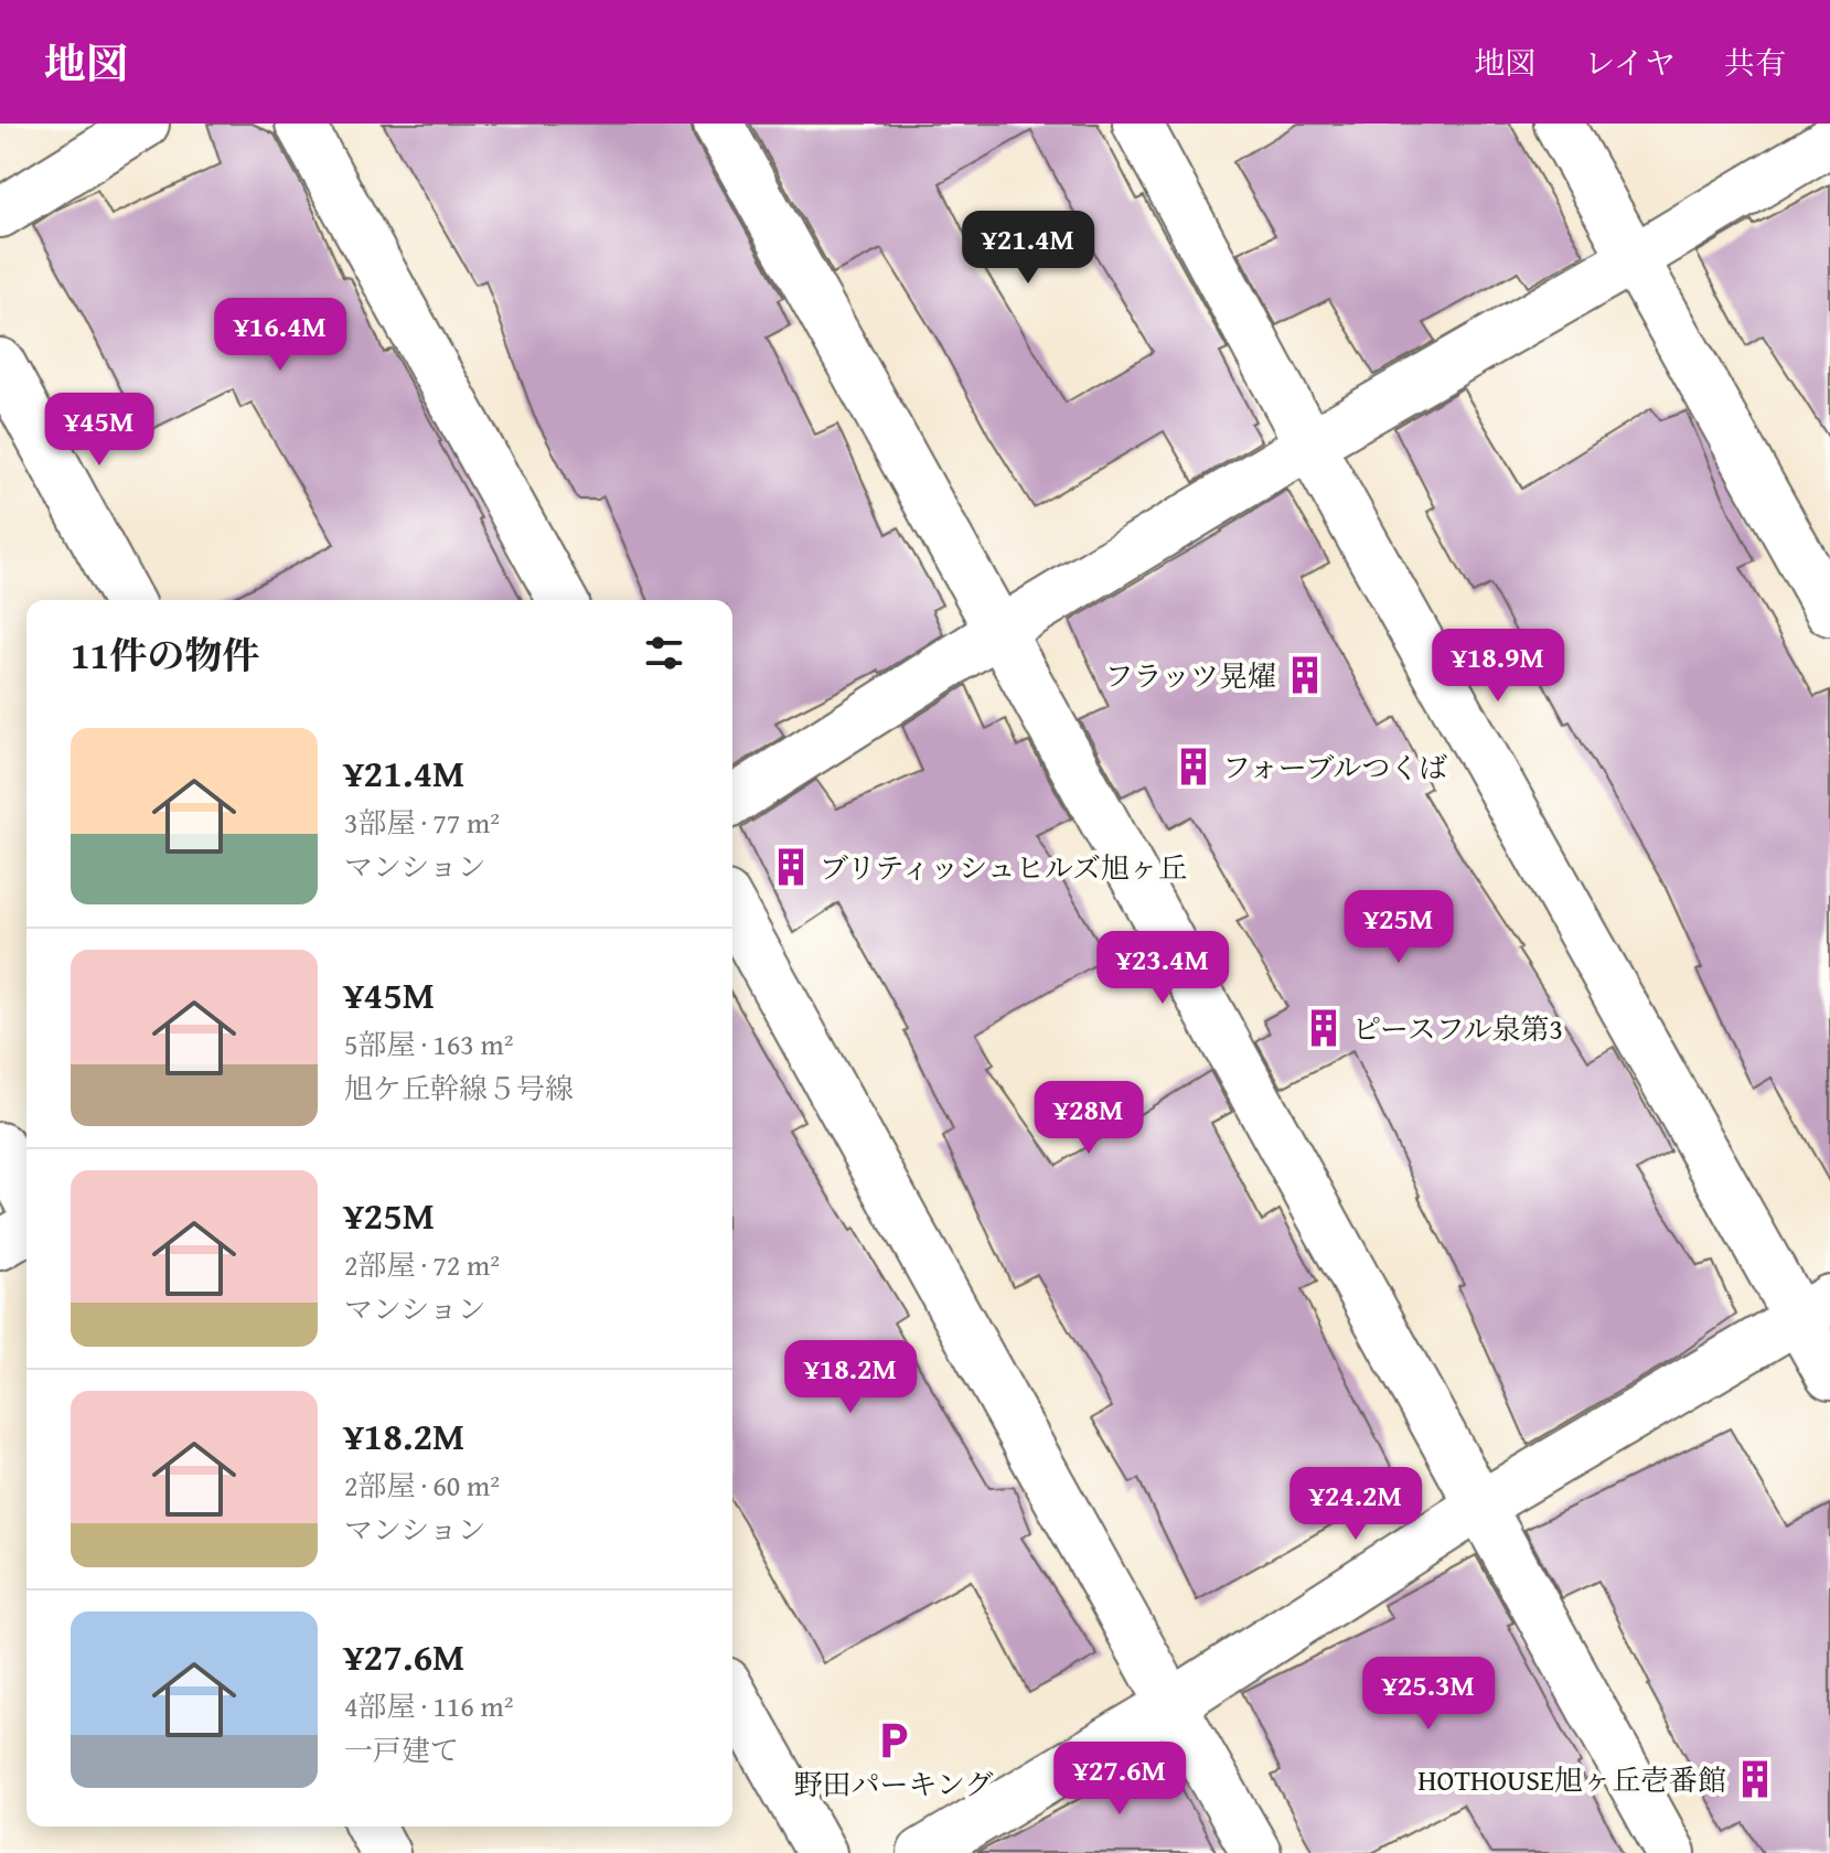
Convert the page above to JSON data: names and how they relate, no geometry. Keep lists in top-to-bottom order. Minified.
{"places":{"building":["フラッツ晃燿","フォーブルつくば","ブリティッシュヒルズ旭ヶ丘","ピースフル泉第3","HOTHOUSE旭ヶ丘壱番館"],"parking":["野田パーキング"]},"page":{"header":"地図","nav":["地図","レイヤ","共有"],"price":["¥21.4M","¥16.4M","¥45M","¥18.9M","¥25M","¥23.4M","¥28M","¥18.2M","¥24.2M","¥25.3M","¥27.6M"],"heading":"11件の物件","list":[{"name":"¥21.4M","note":"3部屋 · 77 m² · マンション"},{"name":"¥45M","note":"5部屋 · 163 m² · 旭ケ丘幹線５号線"},{"name":"¥25M","note":"2部屋 · 72 m² · マンション"},{"name":"¥18.2M","note":"2部屋 · 60 m² · マンション"},{"name":"¥27.6M","note":"4部屋 · 116 m² · 一戸建て"}]}}
